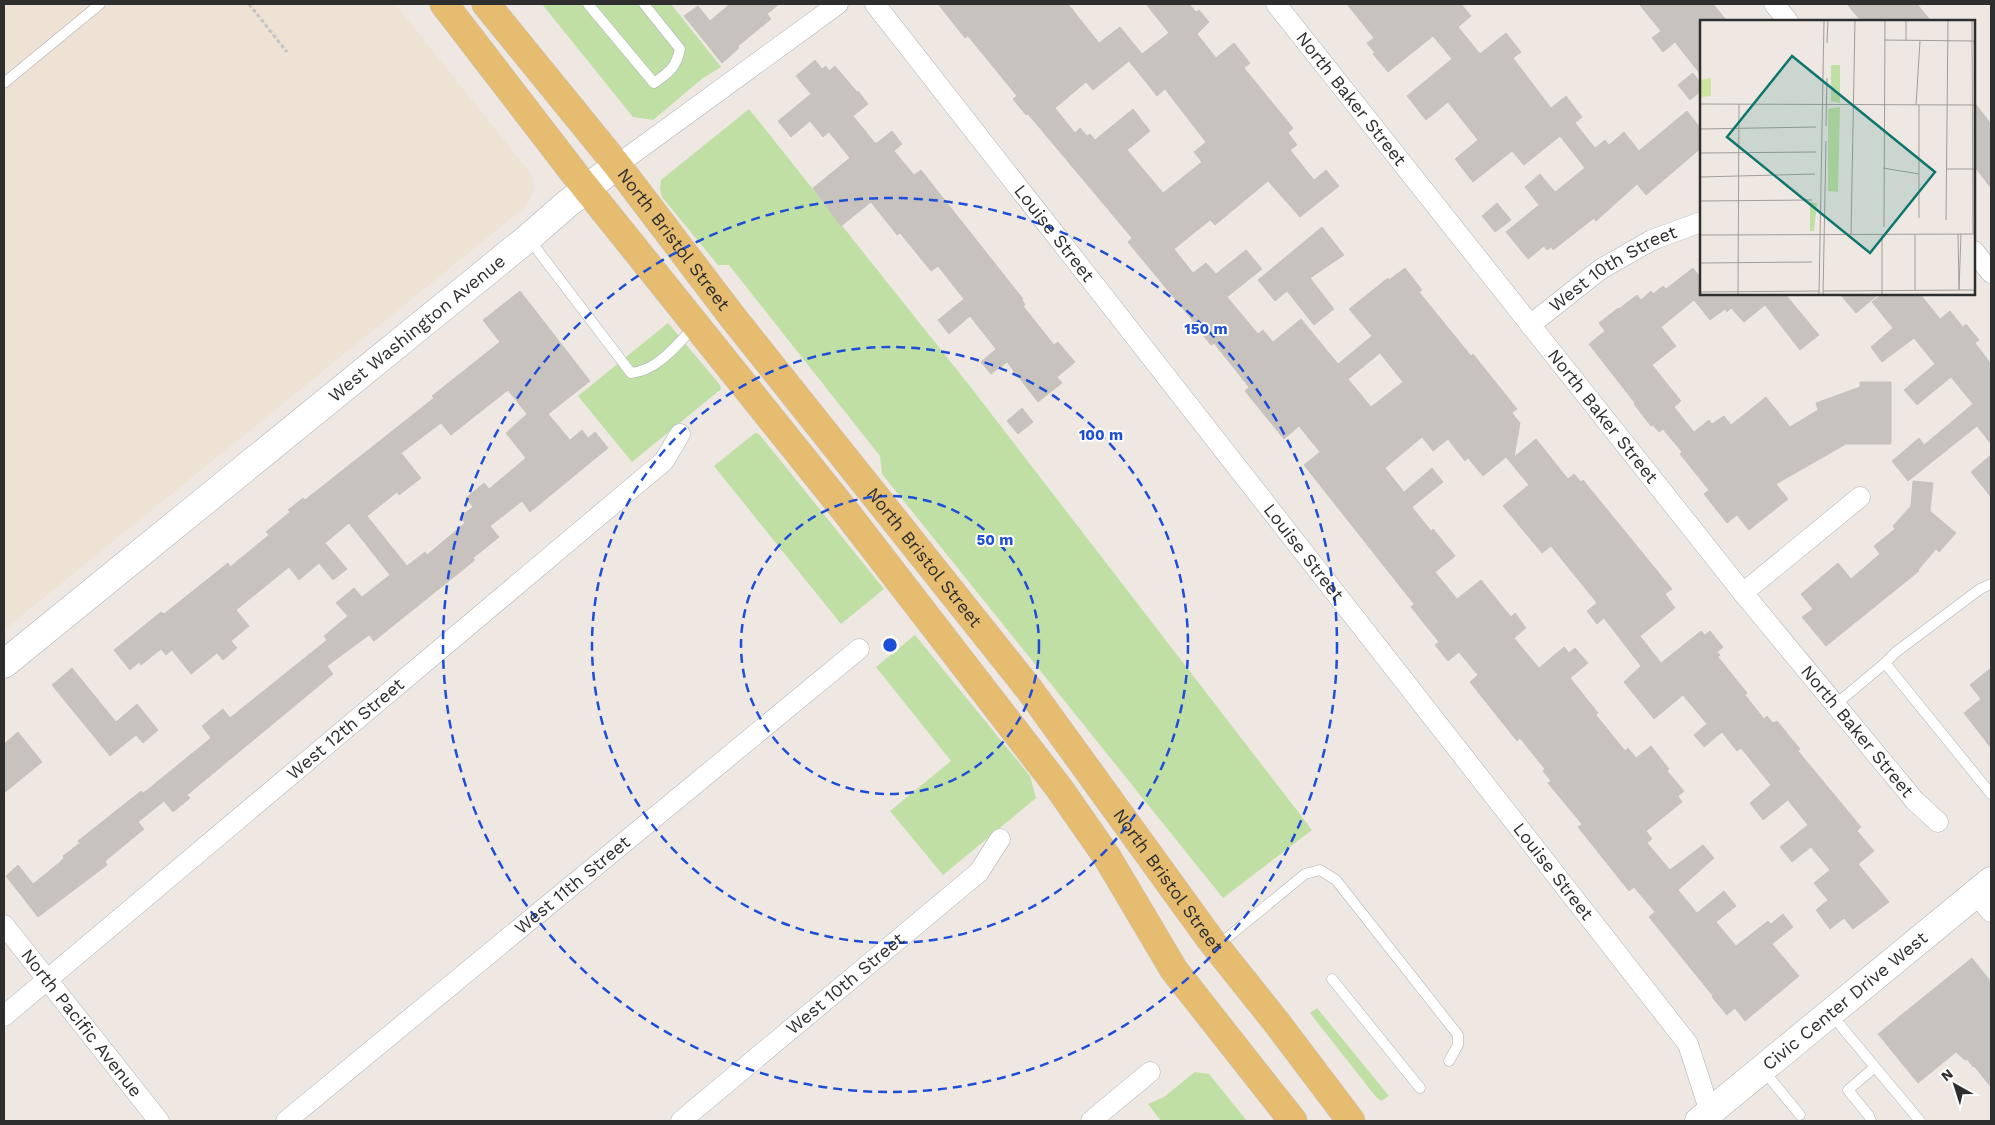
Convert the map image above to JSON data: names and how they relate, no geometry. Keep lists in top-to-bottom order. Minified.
{"streets":{"main road":["North Bristol Street"],"street":["North Baker Street","Louise Street","West 10th Street","West Washington Avenue","West 12th Street","West 11th Street","Civic Center Drive West","North Pacific Avenue"]},"crossings":[["North Baker Street","West 10th Street"],["Louise Street","Civic Center Drive West"],["North Bristol Street","West Washington Avenue"],["West 12th Street","North Pacific Avenue"]],"north":"top left","rings":["150 m","100 m","50 m"]}
